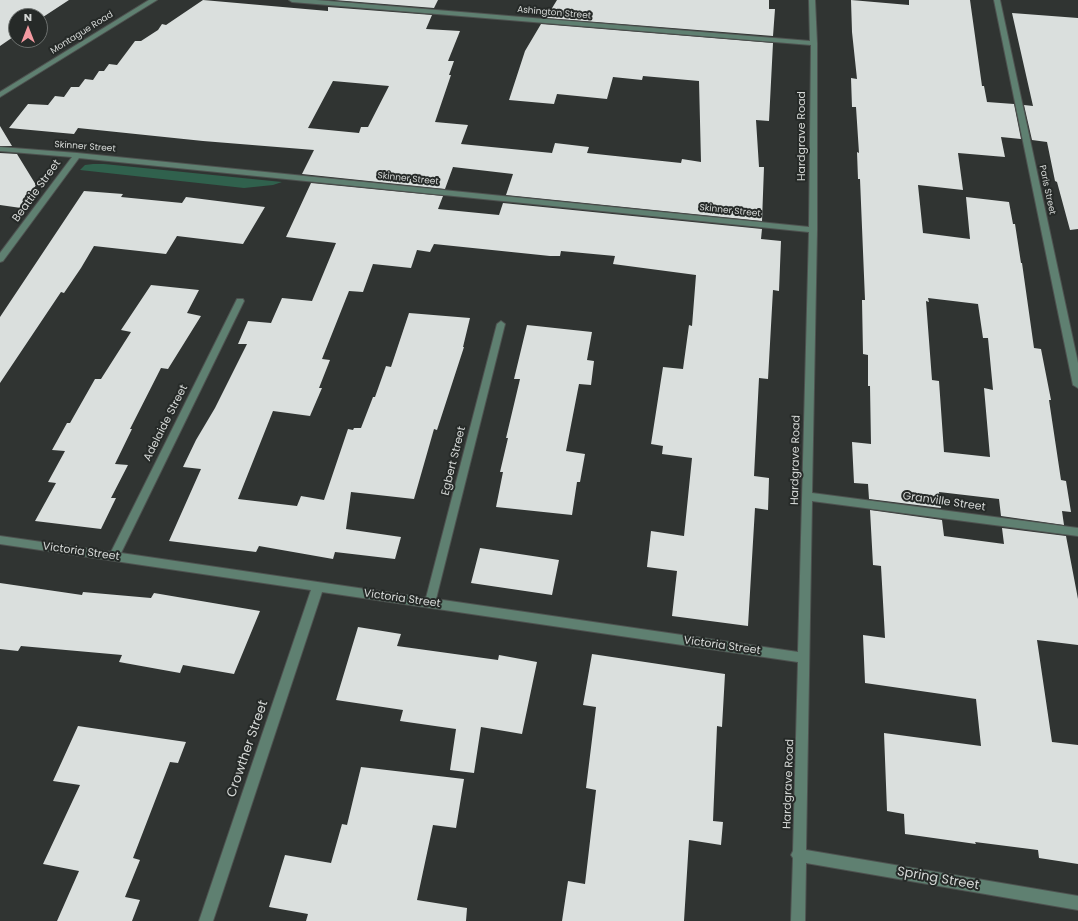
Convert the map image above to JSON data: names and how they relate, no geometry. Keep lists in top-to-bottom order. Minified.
{"streets":{"street":["Ashington Street","Montague Road","Hardgrave Road","Skinner Street","Paris Street","Beattie Street","Adelaide Street","Egbert Street","Granville Street","Victoria Street","Crowther Street","Spring Street"]},"crossings":[["Ashington Street","Hardgrave Road"],["Hardgrave Road","Skinner Street"],["Hardgrave Road","Granville Street"],["Hardgrave Road","Victoria Street"],["Hardgrave Road","Spring Street"],["Skinner Street","Beattie Street"],["Adelaide Street","Victoria Street"],["Egbert Street","Victoria Street"],["Victoria Street","Crowther Street"]],"north":"top"}
